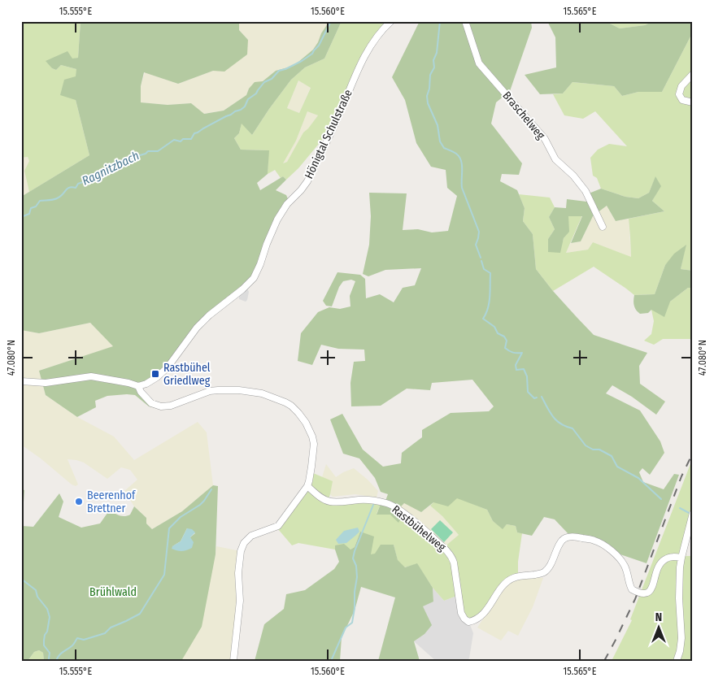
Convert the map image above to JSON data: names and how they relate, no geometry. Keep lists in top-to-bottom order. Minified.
{"streets":{"street":["Braschelweg","Hönigtal Schulstraße","Rastbühelweg"]},"water":["Ragnitzbach"],"parks":["Brühlwald"],"places":{"transit":["Rastbühel Griedlweg"],"other":["Beerenhof Brettner"]},"north":"top","coordinates":["15.555°E","15.560°E","15.565°E","47.080°N"]}
